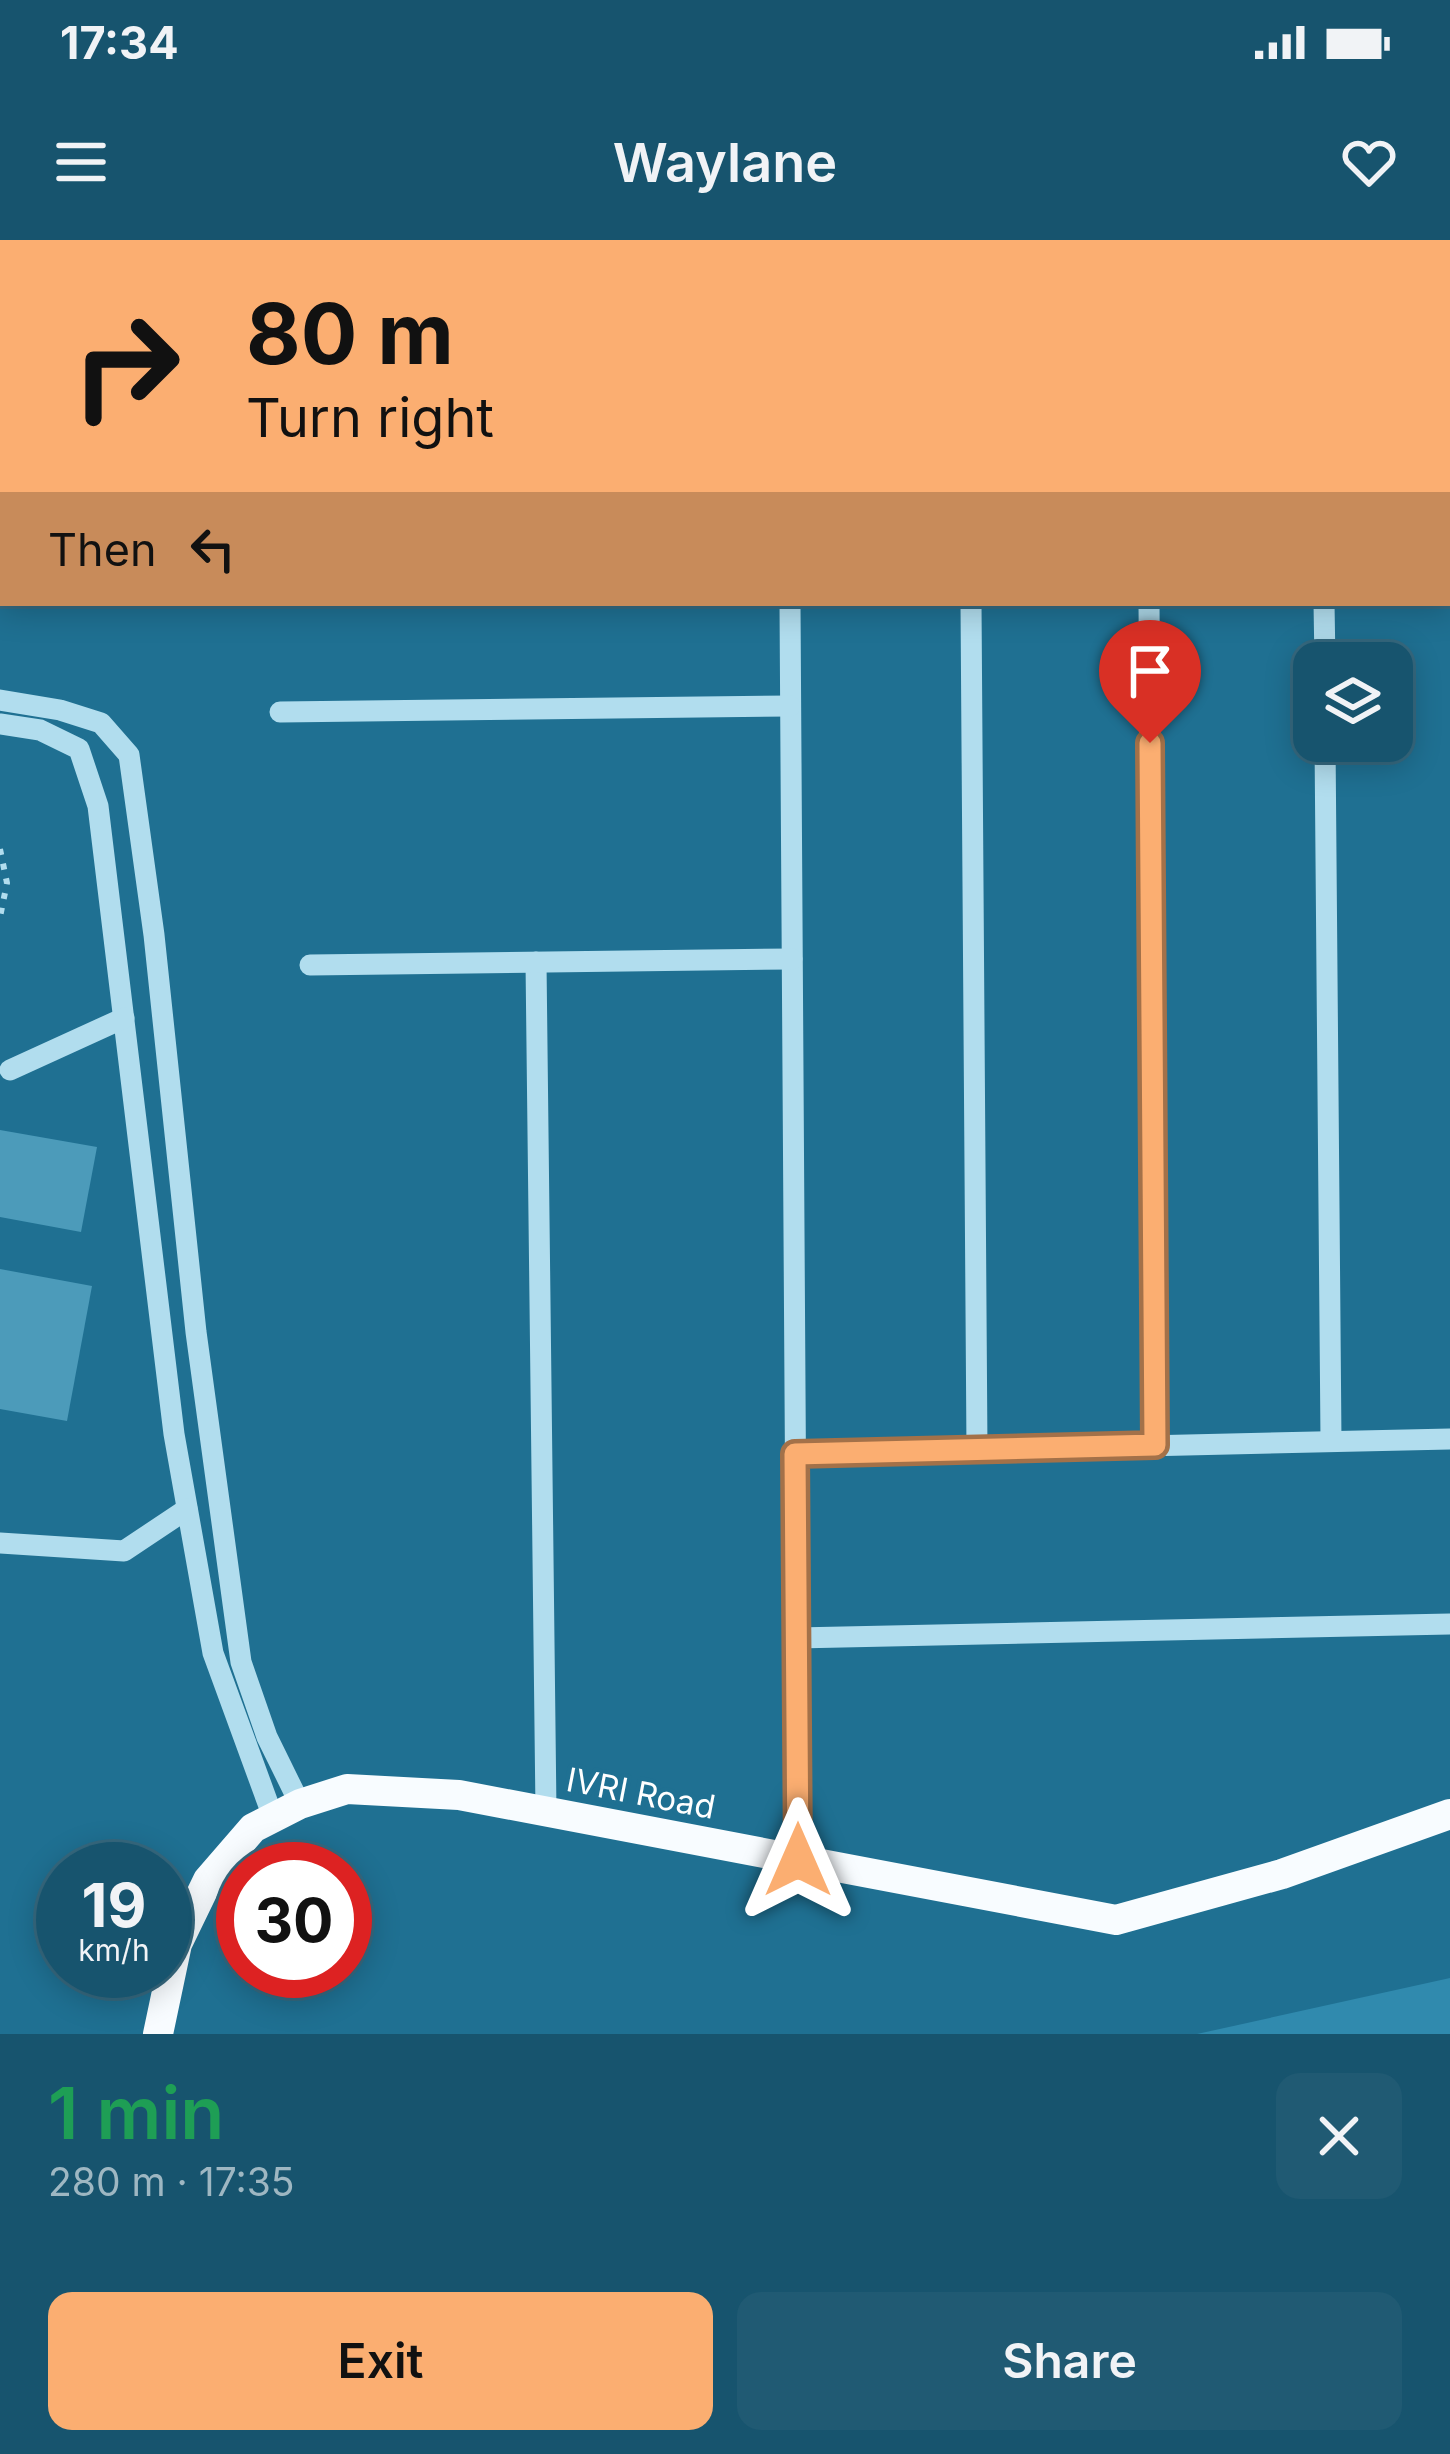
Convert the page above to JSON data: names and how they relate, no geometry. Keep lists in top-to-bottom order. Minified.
{"streets":{"main road":["IVRI Road"]},"page":{"status":"17:34","header":"Waylane","turn":["80 m","Turn right"],"then":"Then","speed":"19 km/h","limit":"30","heading":["1 min","280 m · 17:35"],"buttons":["Exit","Share"]}}
